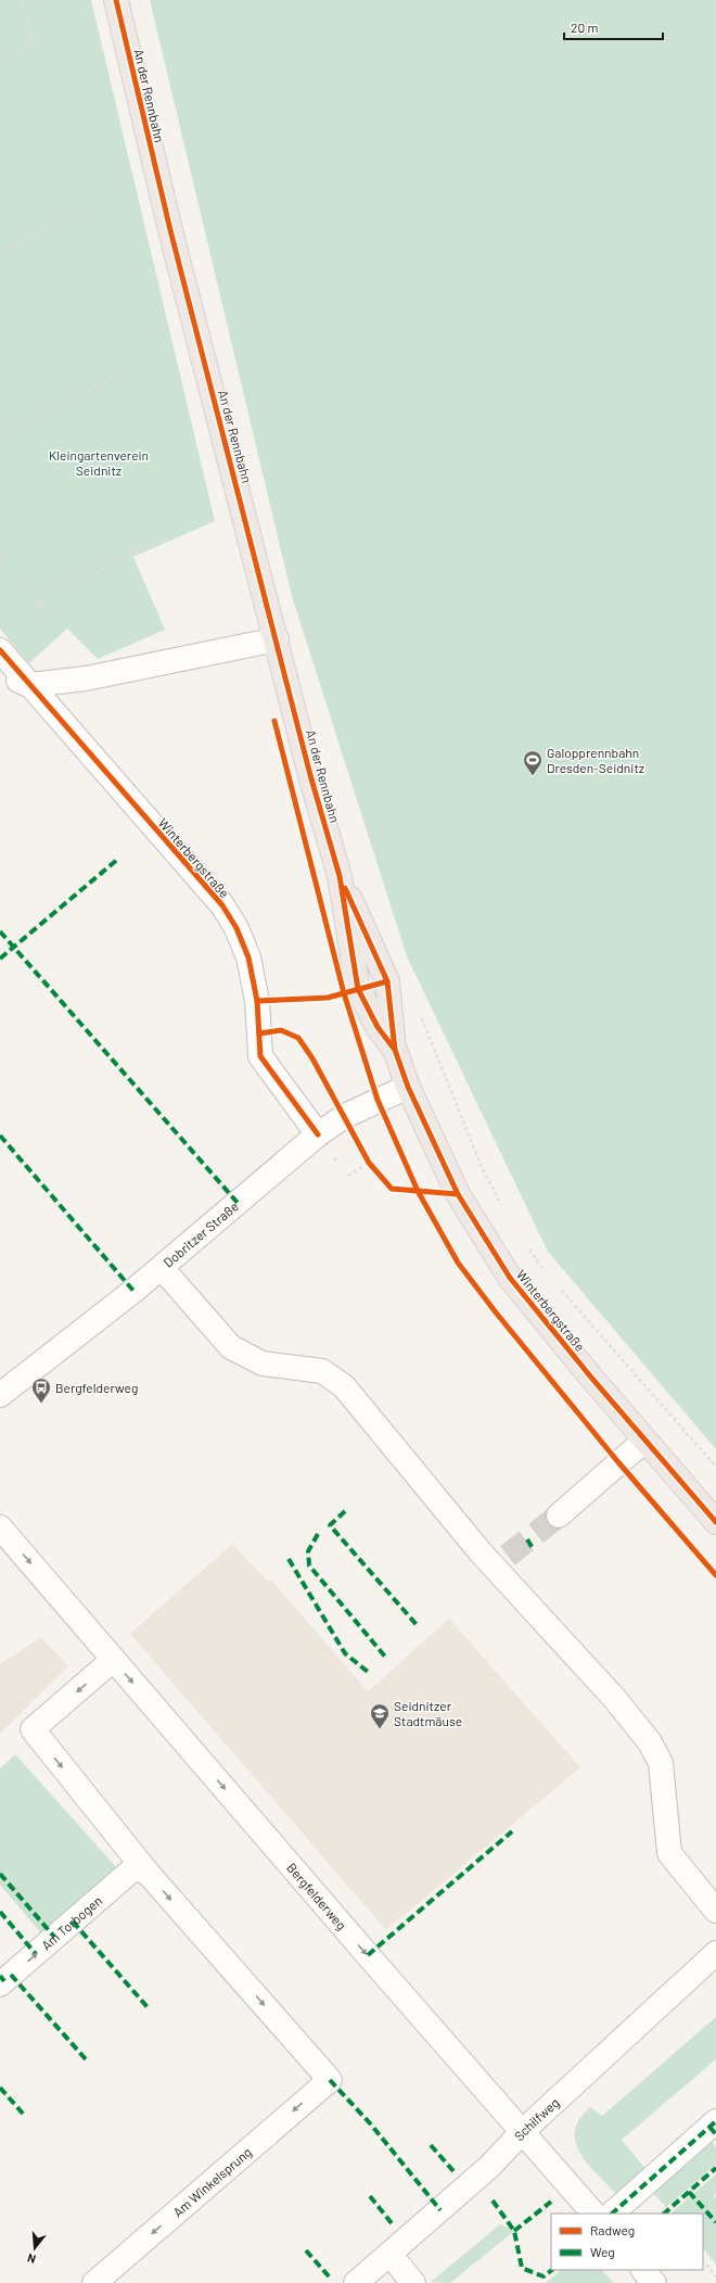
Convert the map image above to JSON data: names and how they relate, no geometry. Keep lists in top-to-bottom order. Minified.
{"streets":{"main road":["An der Rennbahn","Winterbergstraße"],"street":["Dobritzer Straße","Bergfelderweg","Am Torbogen","Schilfweg","Am Winkelsprung"]},"crossings":[["An der Rennbahn","Winterbergstraße"],["An der Rennbahn","Dobritzer Straße"],["Winterbergstraße","Dobritzer Straße"],["Bergfelderweg","Schilfweg"],["Am Torbogen","Am Winkelsprung"]],"one_way":["Bergfelderweg","Am Torbogen"],"parks":["Kleingartenverein Seidnitz"],"places":{"sports":["Galopprennbahn Dresden-Seidnitz"],"bus stop":["Bergfelderweg"],"school or university":["Seidnitzer Stadtmäuse"]},"legend":["Radweg","Weg"],"scale_bar":"20 m","north":"bottom"}
